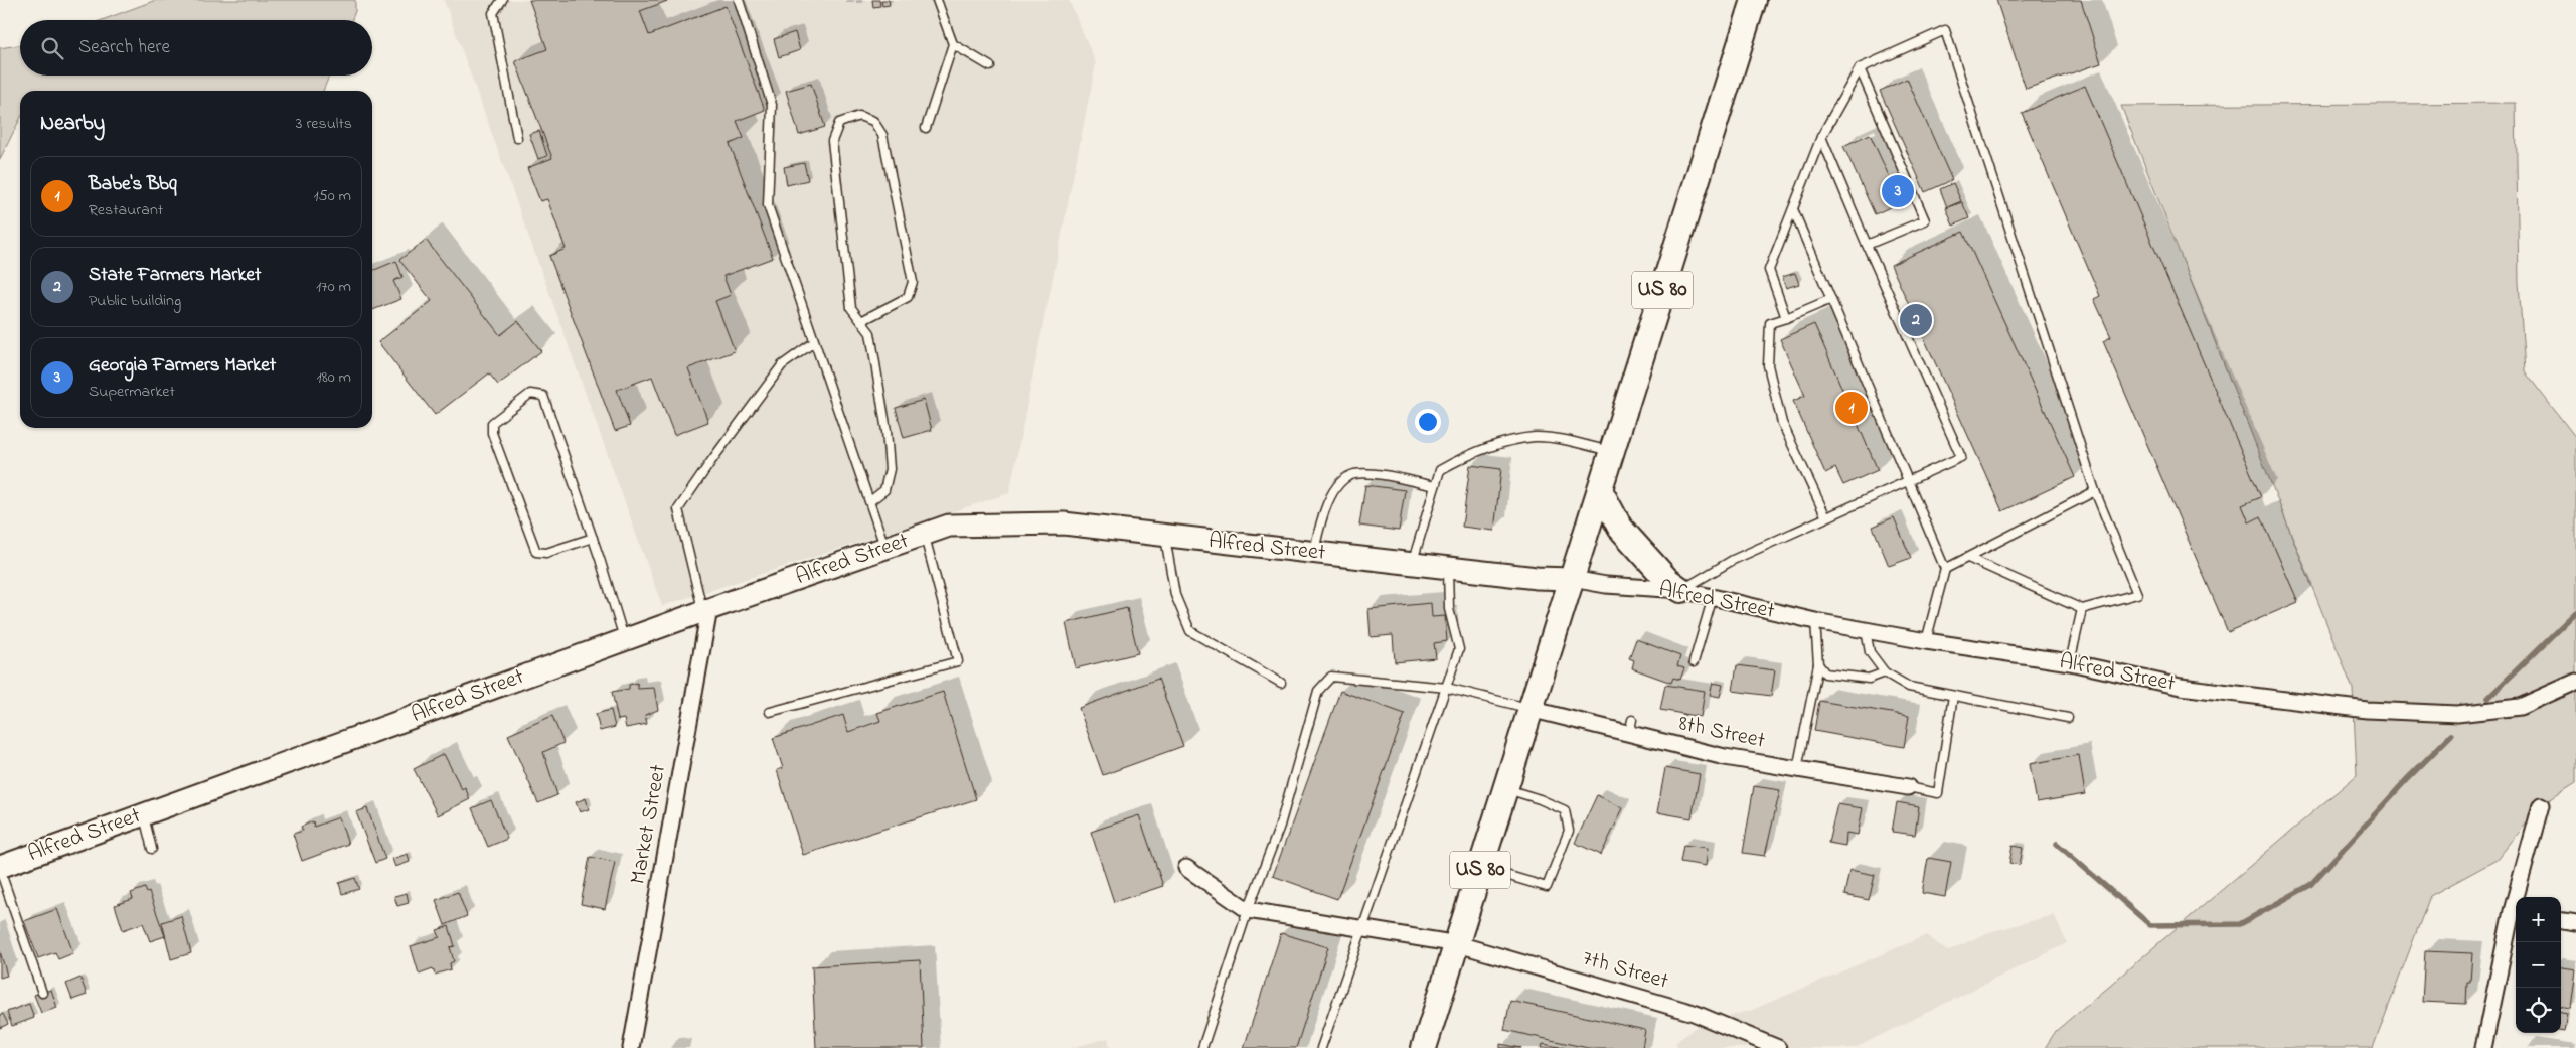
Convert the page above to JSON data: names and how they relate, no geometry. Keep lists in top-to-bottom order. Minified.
{"streets":{"main road":["US 80","Alfred Street"],"street":["8th Street","Market Street","7th Street"]},"crossings":[["US 80","Alfred Street"],["US 80","8th Street"],["US 80","7th Street"],["Alfred Street","Market Street"]],"page":{"search":"Search here","heading":["Nearby","3 results"],"list":[{"mark":"1","name":"Babe's Bbq","note":"Restaurant","value":"150 m"},{"mark":"2","name":"State Farmers Market","note":"Public building","value":"170 m"},{"mark":"3","name":"Georgia Farmers Market","note":"Supermarket","value":"180 m"}],"pins":["3","2","1"],"map_buttons":["+","−"]}}
